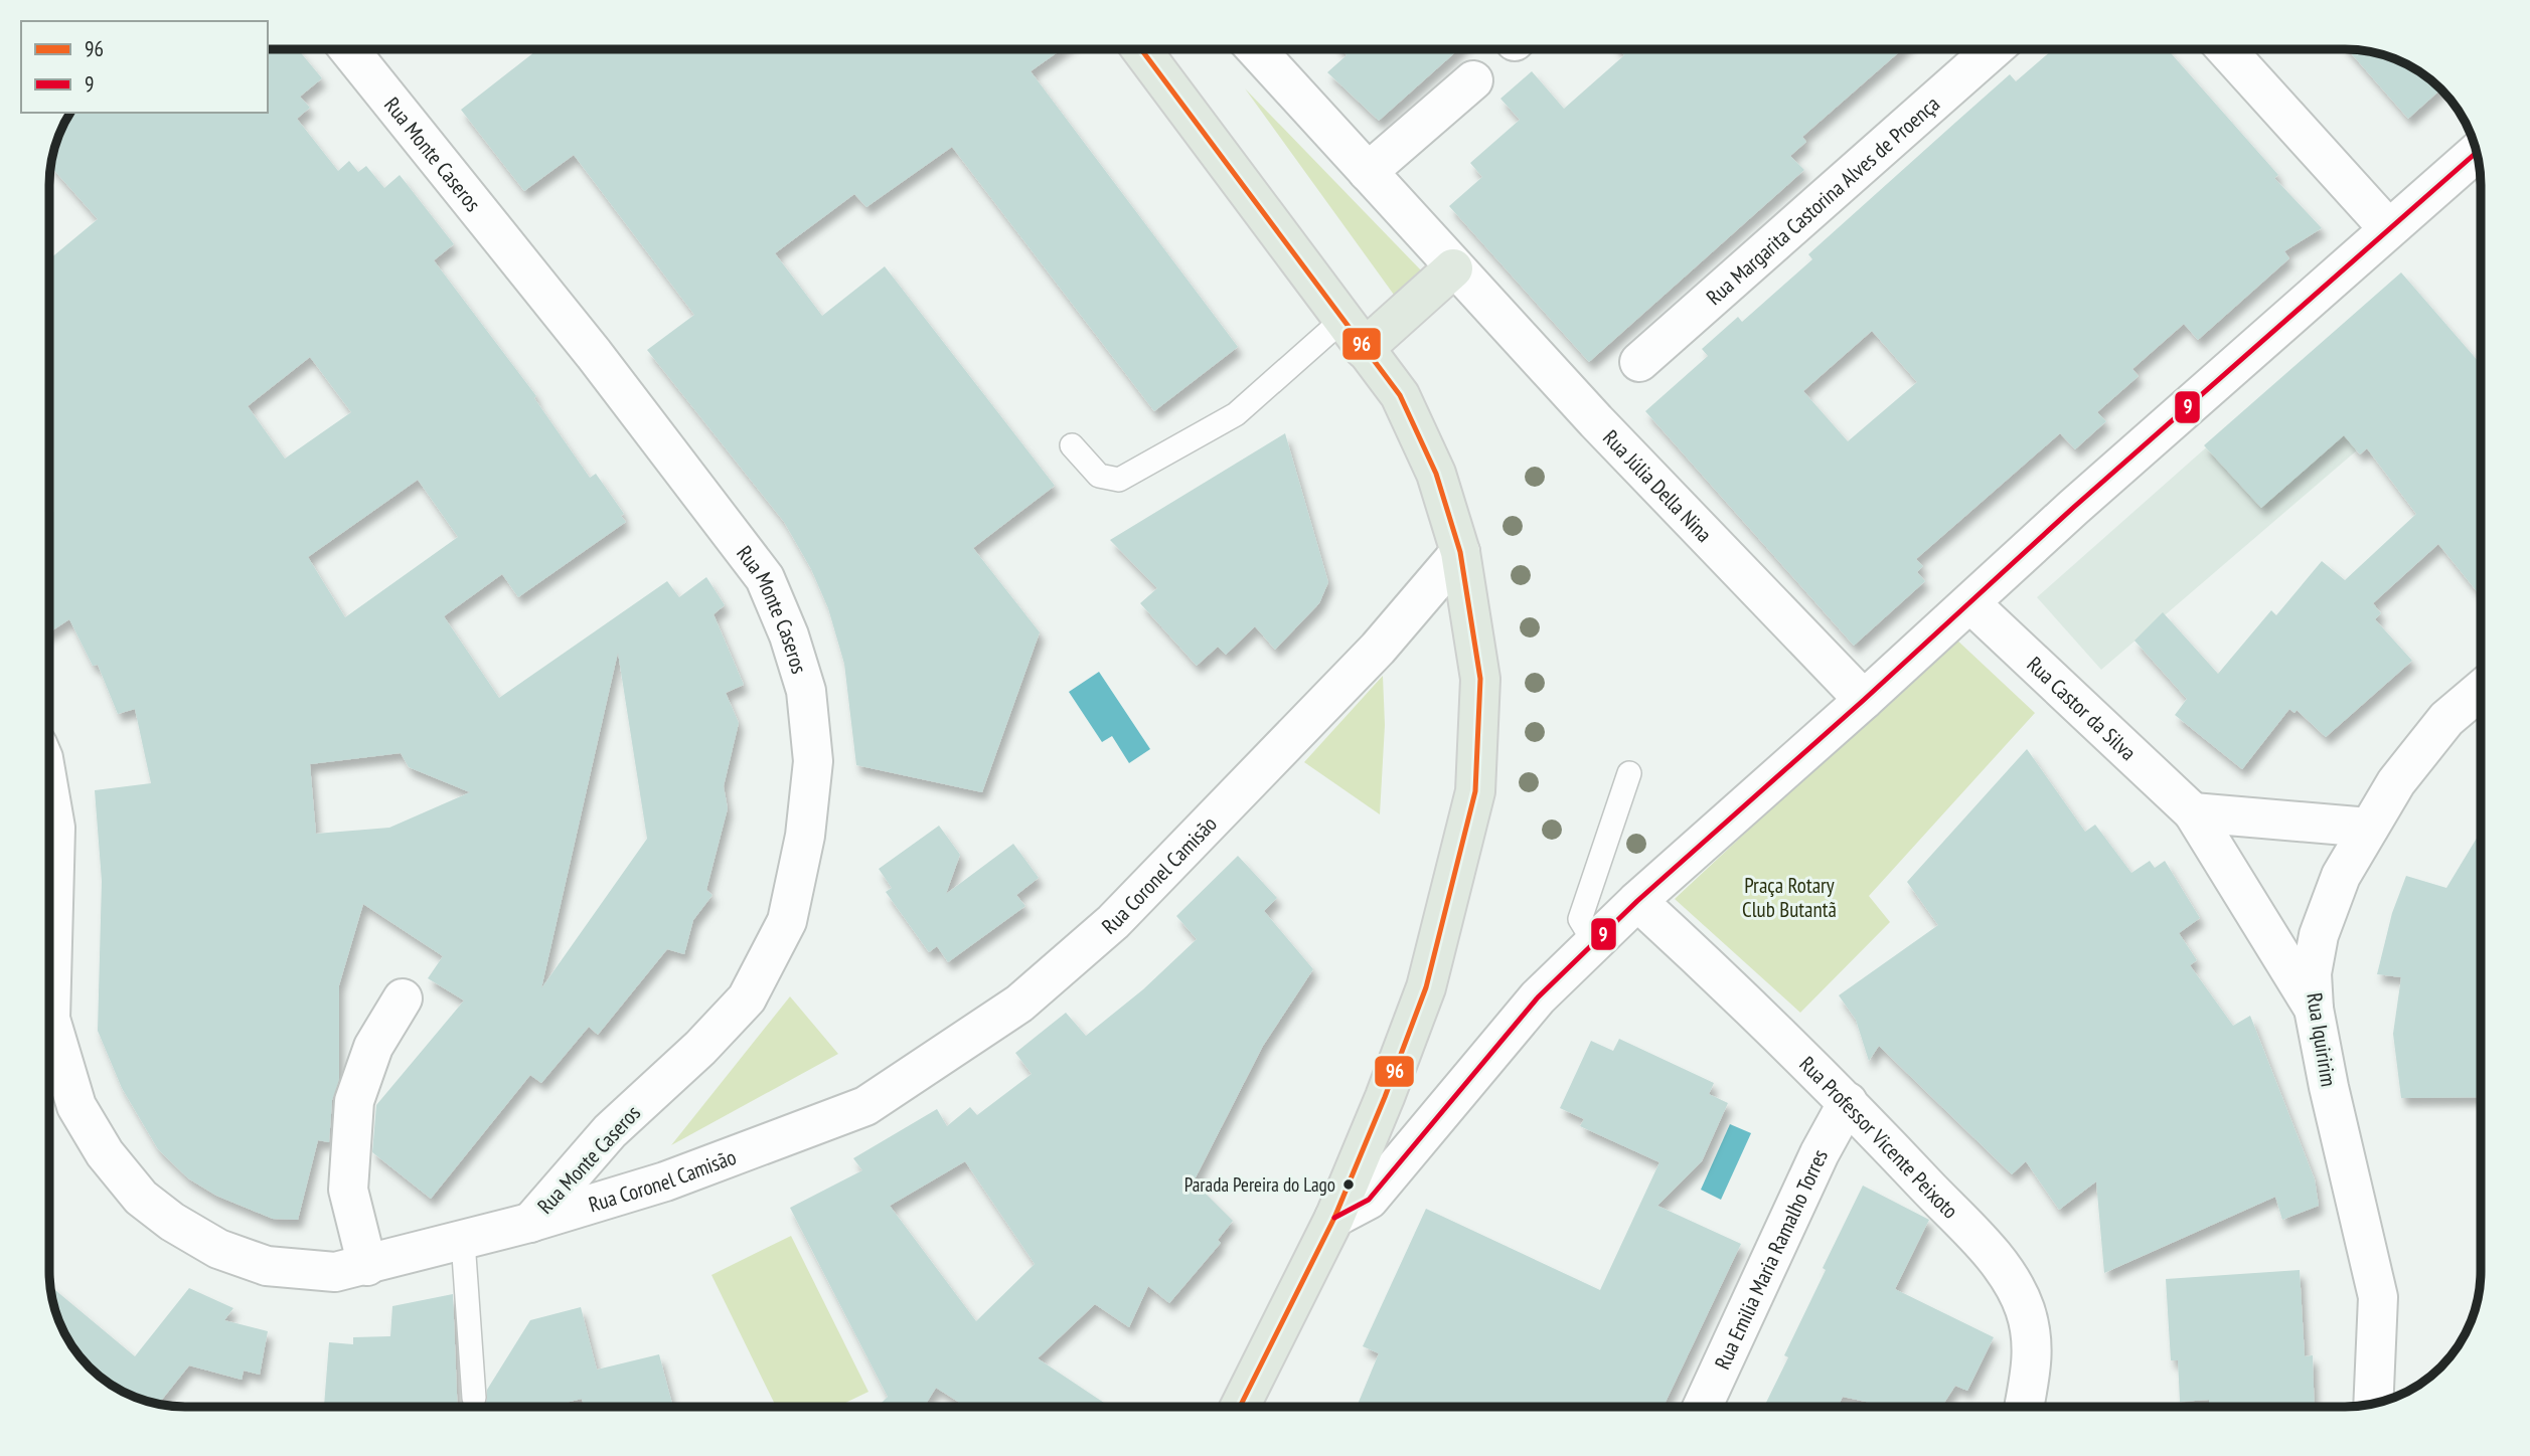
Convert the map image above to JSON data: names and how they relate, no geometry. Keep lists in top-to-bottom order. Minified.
{"streets":{"street":["Rua Monte Caseros","Rua Margarita Castorina Alves de Proença","Rua Júlia Della Nina","Rua Castor da Silva","Rua Coronel Camisão","Rua Iquiririm","Rua Professor Vicente Peixoto","Rua Emilia Maria Ramalho Torres"]},"crossings":[["Rua Monte Caseros","Rua Coronel Camisão"],["Rua Castor da Silva","Rua Iquiririm"],["Rua Professor Vicente Peixoto","Rua Emilia Maria Ramalho Torres"]],"parks":["Praça Rotary Club Butantã"],"places":["Parada Pereira do Lago"],"lines":["transit line 96","transit line 9"],"legend":["96","9"]}
